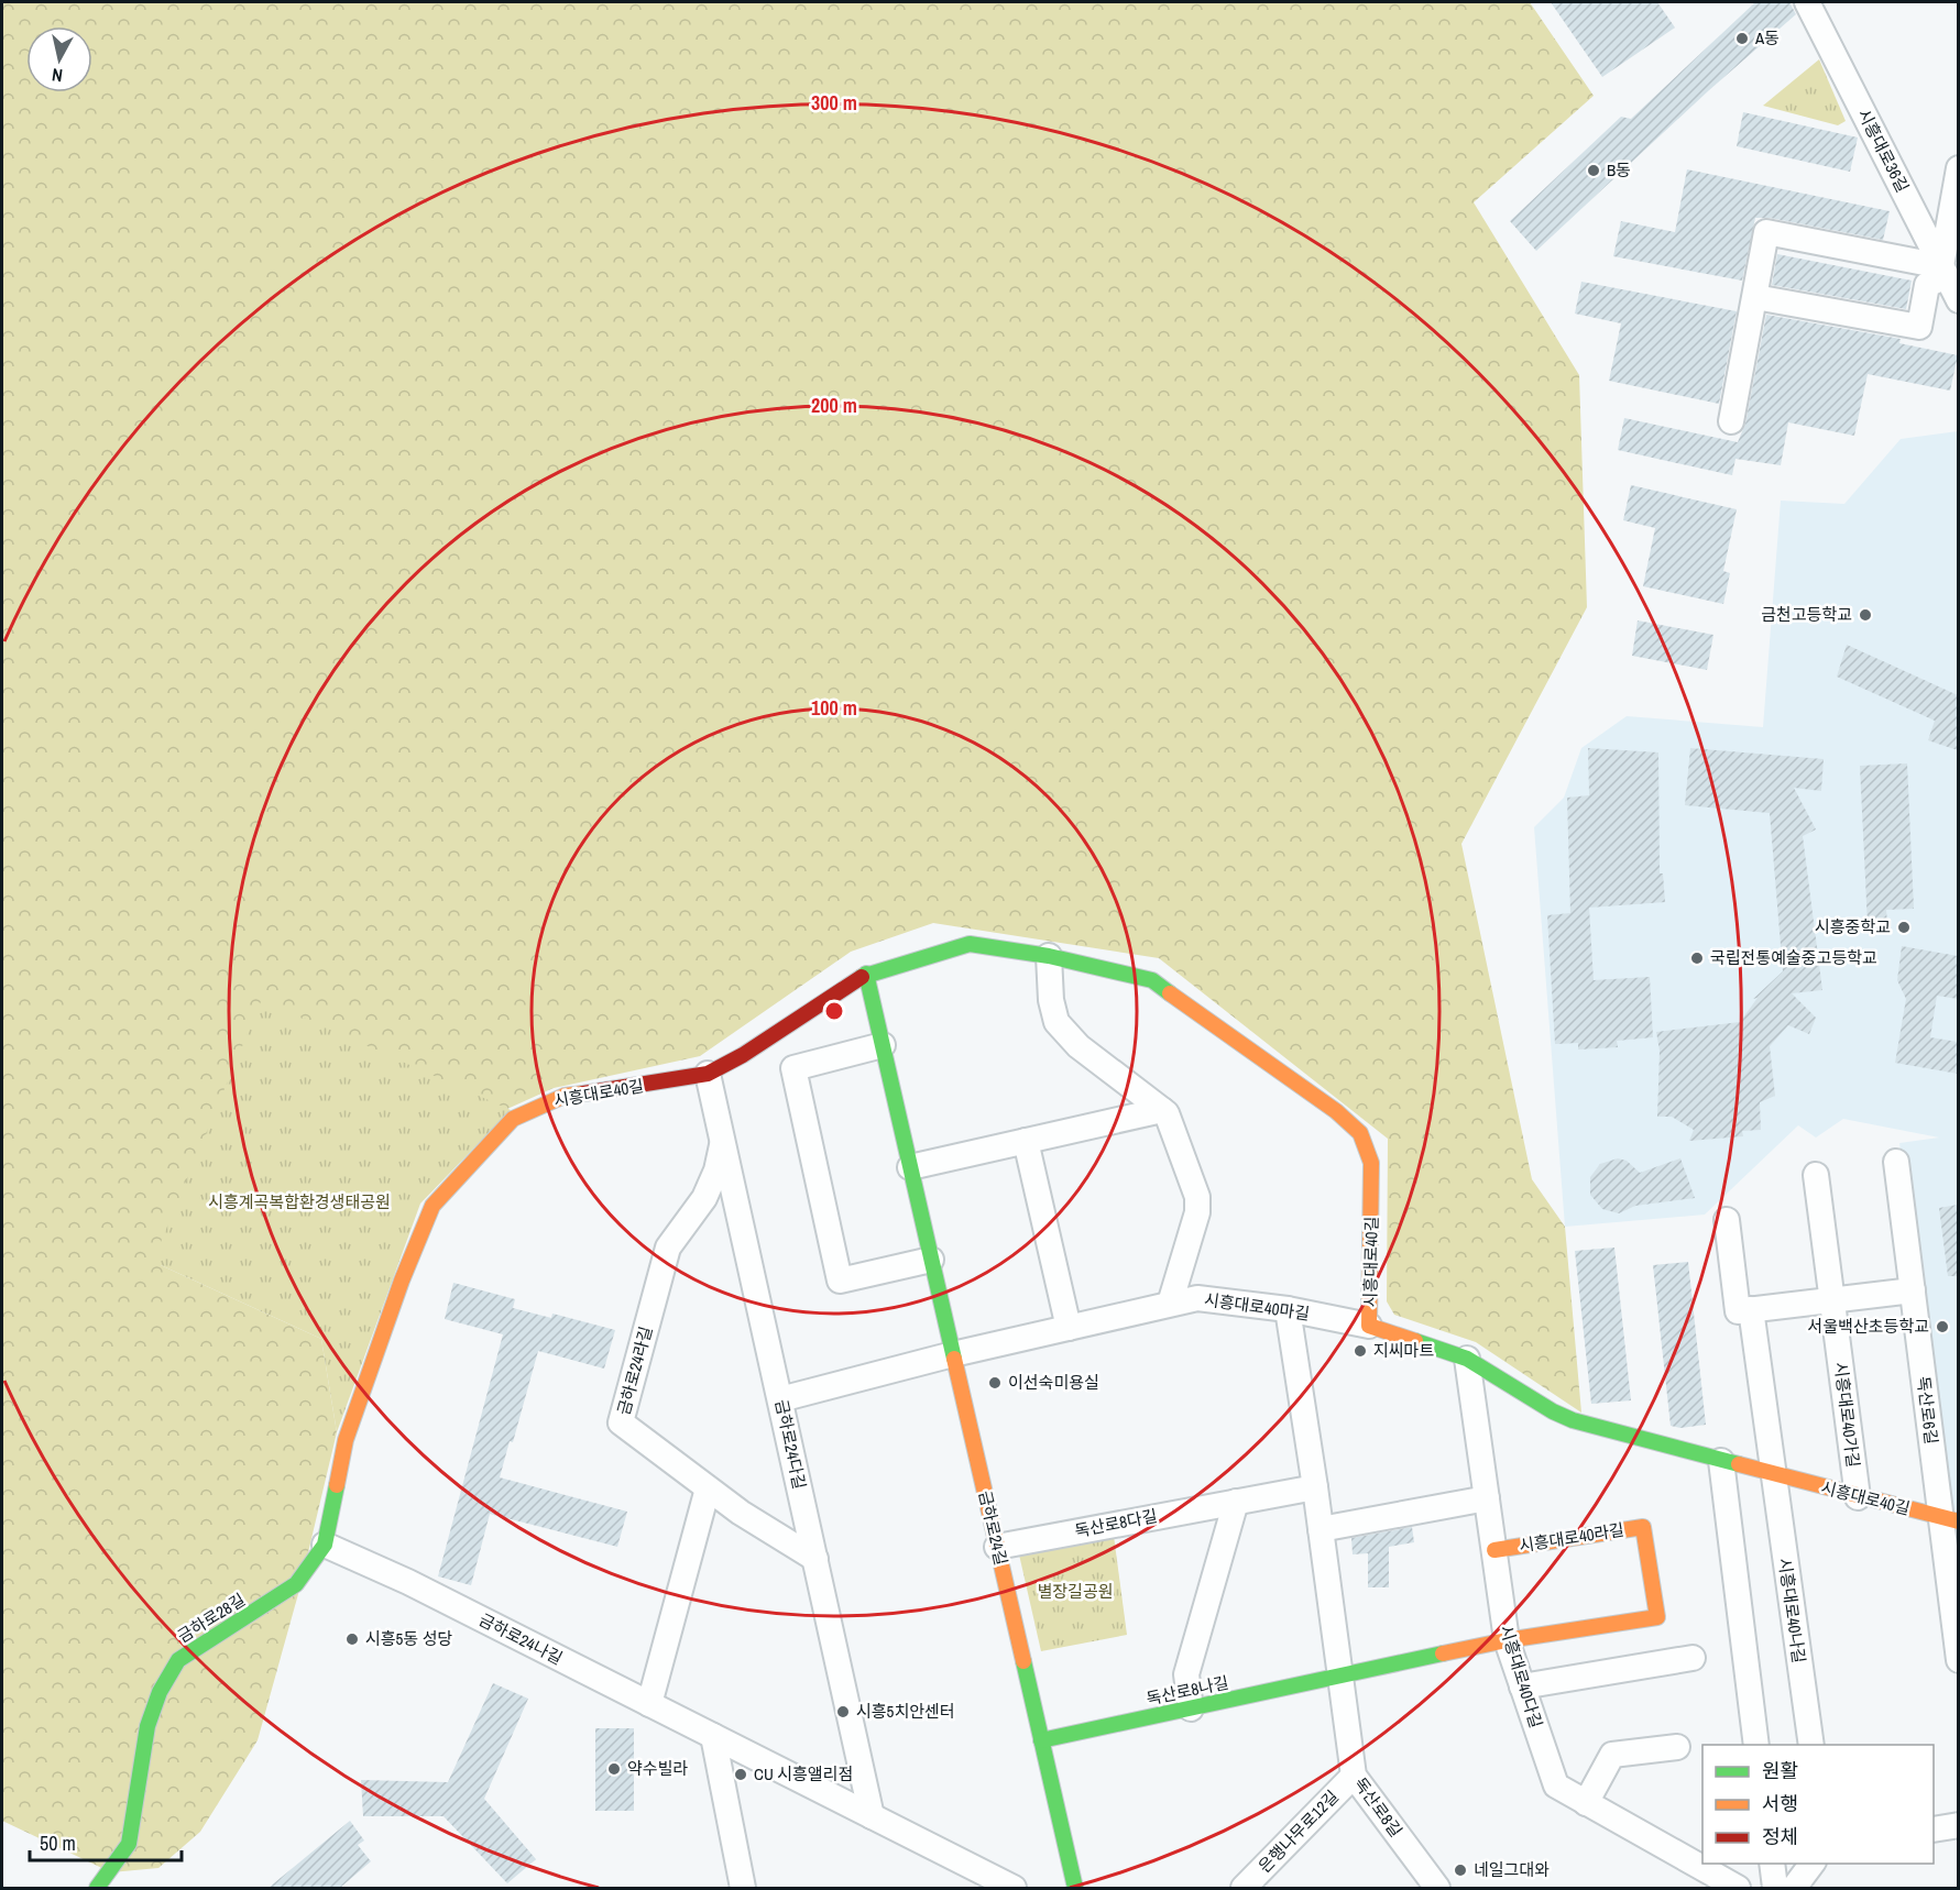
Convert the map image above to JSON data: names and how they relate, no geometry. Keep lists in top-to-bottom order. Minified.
{"streets":{"street":["시흥대로36길","시흥대로40길","시흥대로40마길","금하로24라길","독산로6길","시흥대로40가길","금하로24다길","독산로8다길","금하로24길","시흥대로40라길","시흥대로40나길","금하로28길","금하로24나길","시흥대로40다길","독산로8나길","독산로8길","은행나무로12길"]},"crossings":[["시흥대로40길","시흥대로40마길"],["시흥대로40길","독산로6길"],["시흥대로40길","시흥대로40가길"],["시흥대로40길","금하로24다길"],["시흥대로40길","금하로24길"],["시흥대로40길","시흥대로40나길"],["시흥대로40길","금하로28길"],["시흥대로40길","금하로24나길"],["시흥대로40길","시흥대로40다길"],["시흥대로40마길","금하로24다길"],["시흥대로40마길","금하로24길"],["시흥대로40마길","독산로8길"],["금하로24라길","금하로24다길"],["금하로24다길","금하로24나길"],["독산로8다길","금하로24길"],["독산로8다길","독산로8길"],["금하로24길","독산로8나길"],["시흥대로40라길","시흥대로40다길"],["금하로28길","금하로24나길"],["독산로8나길","독산로8길"],["독산로8길","은행나무로12길"]],"parks":["시흥계곡복합환경생태공원","별장길공원"],"places":["A동","B동","금천고등학교","시흥중학교","국립전통예술중고등학교","서울백산초등학교","지씨마트","이선숙미용실","시흥5동 성당","시흥5치안센터","약수빌라","CU 시흥앨리점","네일그대와"],"legend":["원활","서행","정체"],"scale_bar":"50 m","north":"bottom","rings":["300 m","200 m","100 m"]}
